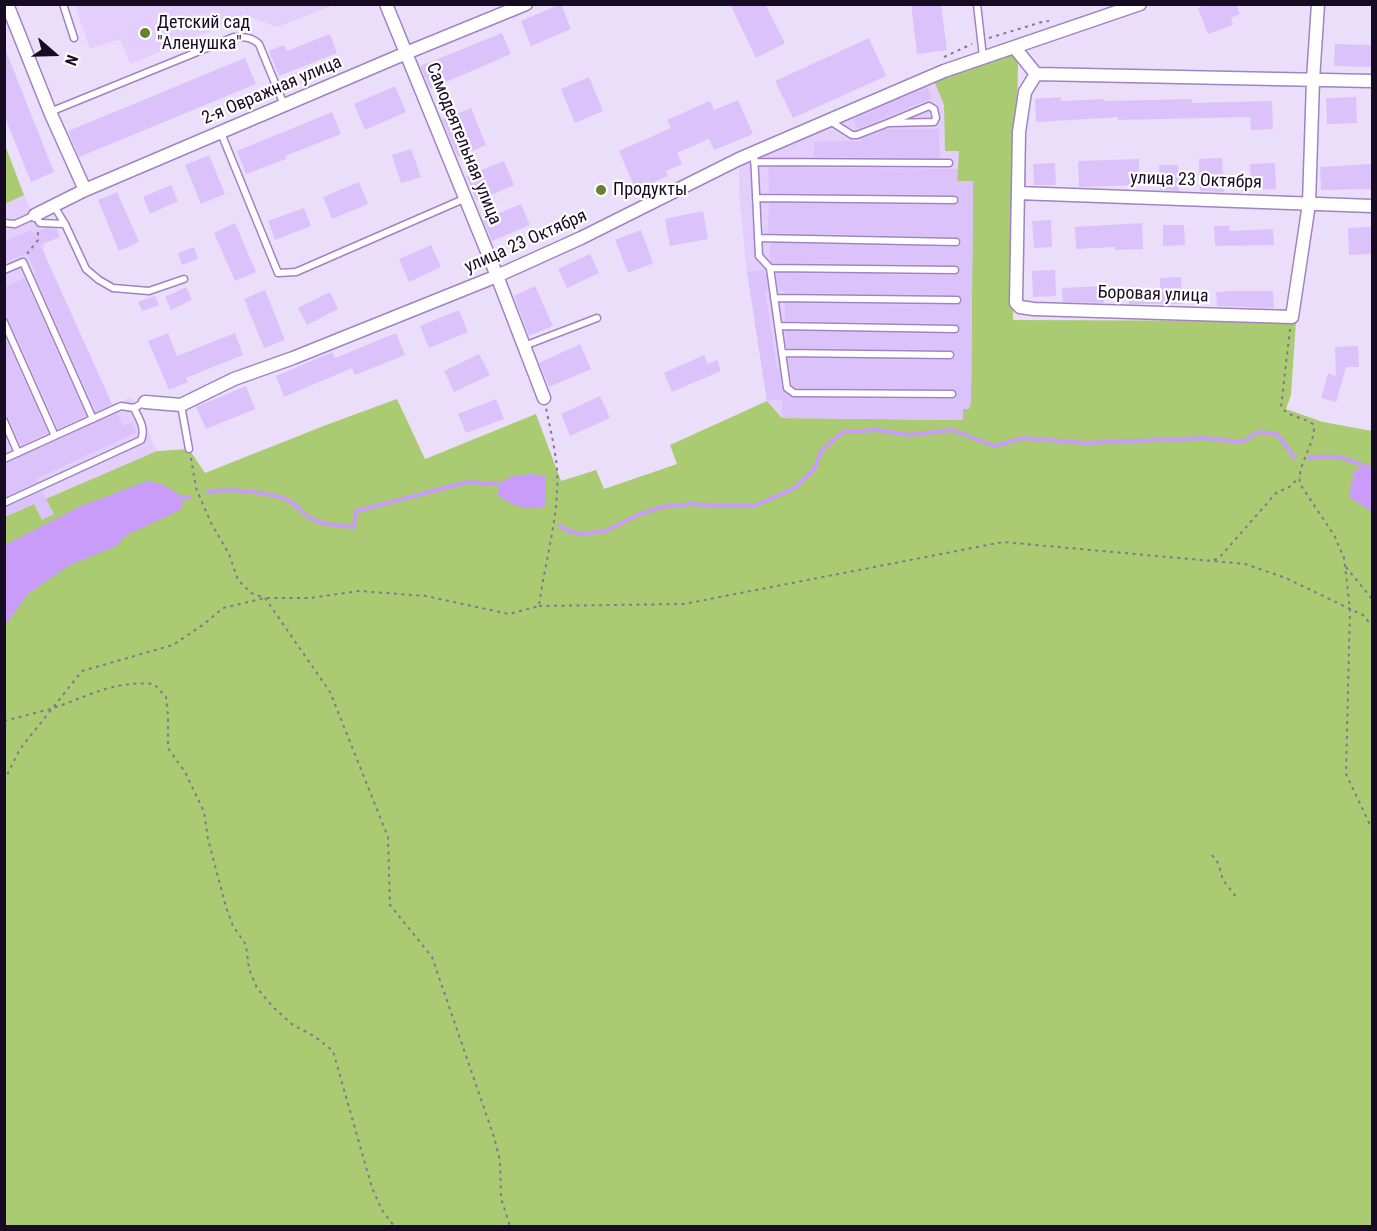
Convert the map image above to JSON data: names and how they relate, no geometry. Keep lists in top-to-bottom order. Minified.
{"streets":{"street":["2-я Овражная улица","Самодеятельная улица","улица 23 Октября","Боровая улица"]},"crossings":[["2-я Овражная улица","Самодеятельная улица"],["Самодеятельная улица","улица 23 Октября"],["улица 23 Октября","Боровая улица"]],"places":["Детский сад \"Аленушка\"","Продукты"],"north":"right"}
